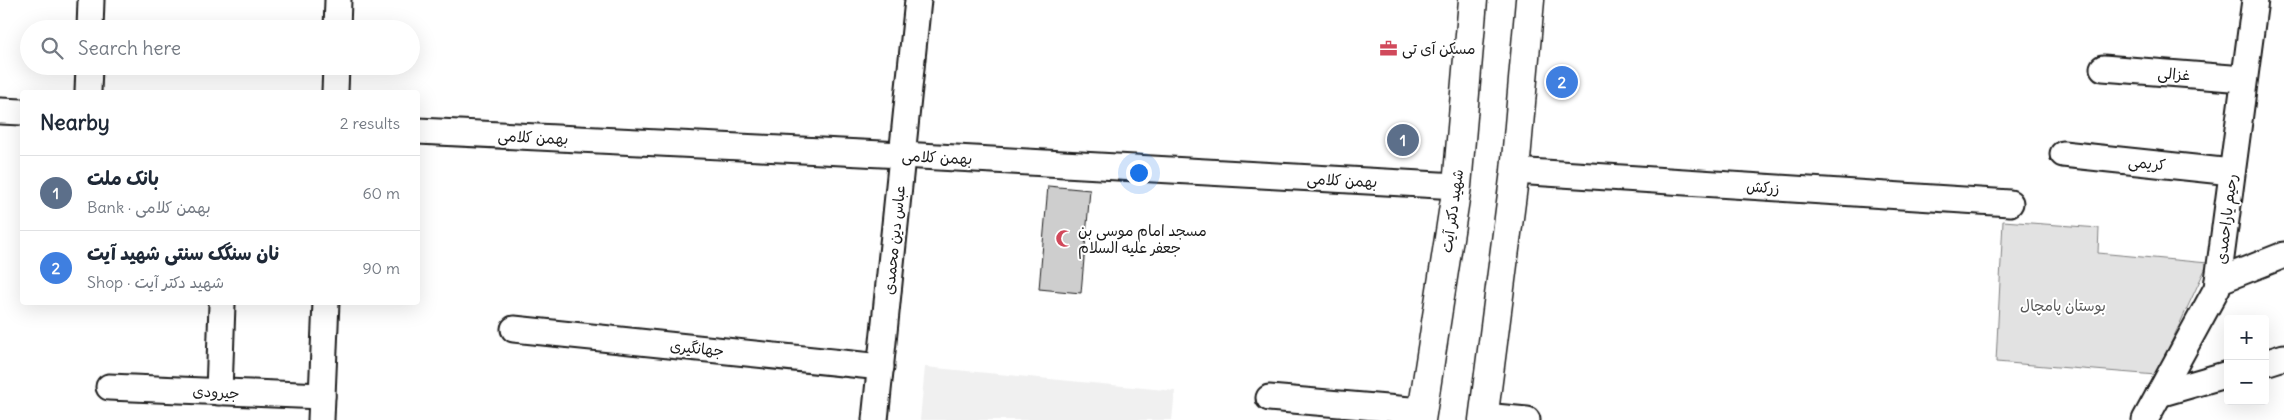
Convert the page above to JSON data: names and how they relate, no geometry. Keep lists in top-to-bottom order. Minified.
{"streets":{"main road":["شهید دکتر آیت"],"street":["غزالی","بهمن کلامی","کریمی","زرکش","رحیم یاراحمدی","عباس دین محمدی","جهانگیری","جیرودی"]},"crossings":[["غزالی","رحیم یاراحمدی"],["بهمن کلامی","شهید دکتر آیت"],["بهمن کلامی","عباس دین محمدی"],["کریمی","رحیم یاراحمدی"],["عباس دین محمدی","جهانگیری"]],"parks":["بوستان پامچال"],"places":{"office":["مسکن آی تی"],"mosque":["مسجد امام موسی بن جعفر علیه السلام"]},"page":{"search":"Search here","pins":["2","1"],"heading":["Nearby","2 results"],"list":[{"mark":"1","name":"بانک ملت","note":"Bank · بهمن کلامی","value":"60 m"},{"mark":"2","name":"نان سنگک سنتی شهید آیت","note":"Shop · شهید دکتر آیت","value":"90 m"}],"map_buttons":["+","−"]}}
